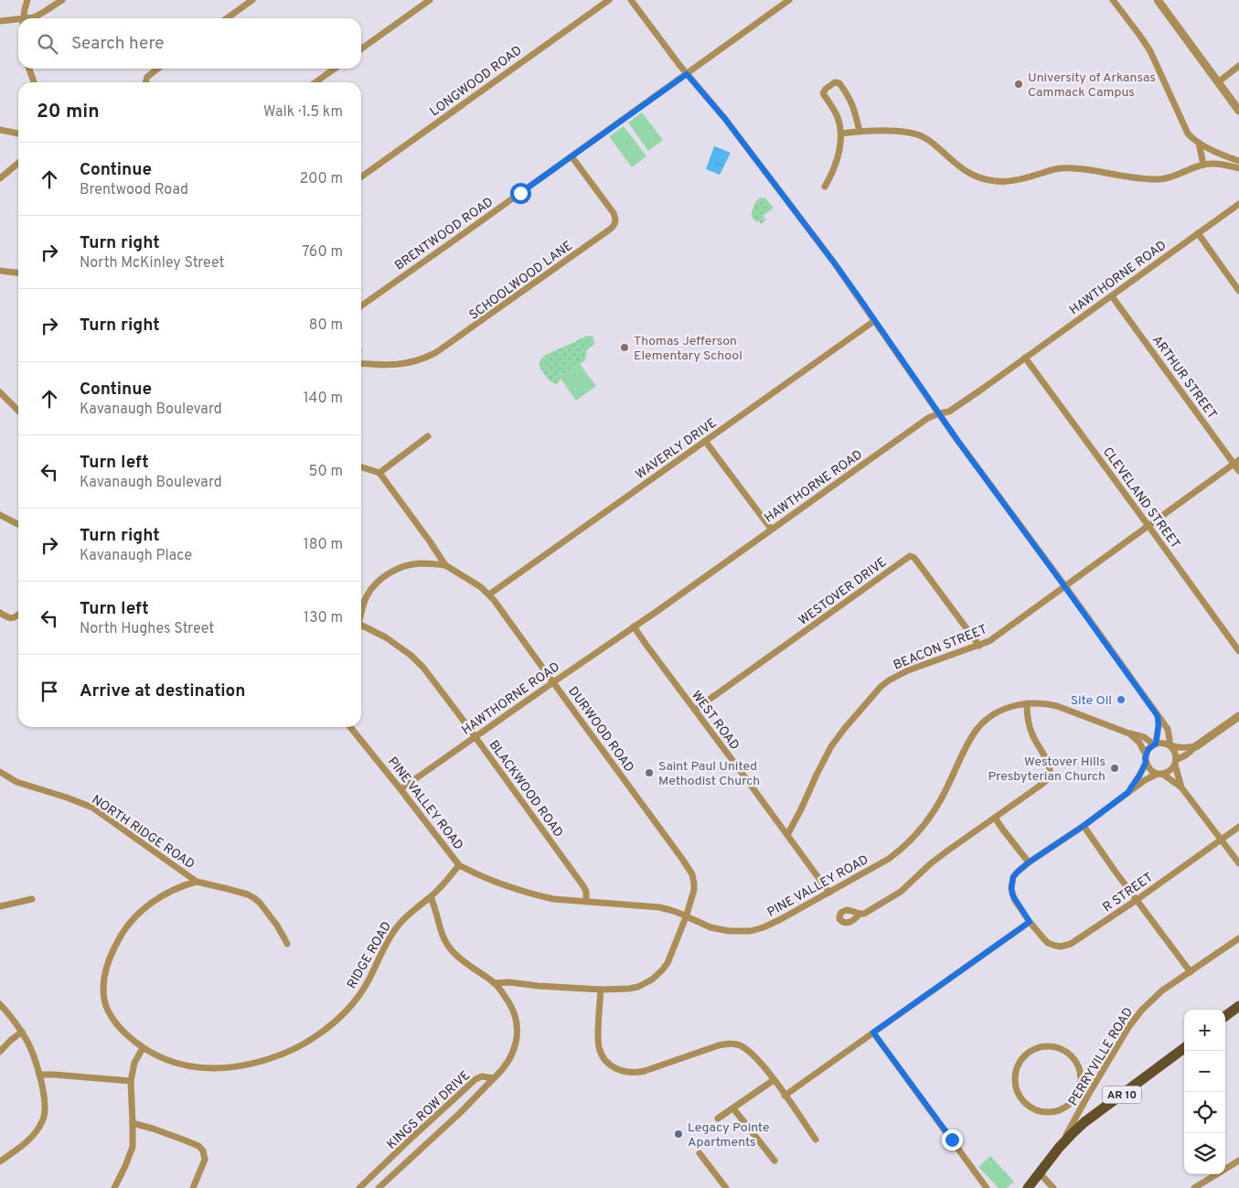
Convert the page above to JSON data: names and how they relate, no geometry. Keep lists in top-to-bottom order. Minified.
{"streets":{"main road":["AR 10"],"street":["LONGWOOD ROAD","BRENTWOOD ROAD","HAWTHORNE ROAD","SCHOOLWOOD LANE","ARTHUR STREET","WAVERLY DRIVE","CLEVELAND STREET","WESTOVER DRIVE","BEACON STREET","WEST ROAD","DURWOOD ROAD","BLACKWOOD ROAD","PINE VALLEY ROAD","NORTH RIDGE ROAD","R STREET","RIDGE ROAD","PERRYVILLE ROAD","KINGS ROW DRIVE"]},"crossings":[["BRENTWOOD ROAD","SCHOOLWOOD LANE"],["HAWTHORNE ROAD","ARTHUR STREET"],["HAWTHORNE ROAD","CLEVELAND STREET"],["HAWTHORNE ROAD","WEST ROAD"],["HAWTHORNE ROAD","DURWOOD ROAD"],["HAWTHORNE ROAD","BLACKWOOD ROAD"],["HAWTHORNE ROAD","PINE VALLEY ROAD"],["ARTHUR STREET","BEACON STREET"],["WAVERLY DRIVE","DURWOOD ROAD"],["CLEVELAND STREET","BEACON STREET"],["WESTOVER DRIVE","BEACON STREET"],["WESTOVER DRIVE","WEST ROAD"],["BEACON STREET","WEST ROAD"],["WEST ROAD","PINE VALLEY ROAD"],["DURWOOD ROAD","PINE VALLEY ROAD"],["BLACKWOOD ROAD","PINE VALLEY ROAD"],["PINE VALLEY ROAD","RIDGE ROAD"],["NORTH RIDGE ROAD","RIDGE ROAD"],["PERRYVILLE ROAD","AR 10"]],"places":["University of Arkansas Cammack Campus","Thomas Jefferson Elementary School","Site Oil","Westover Hills Presbyterian Church","Saint Paul United Methodist Church","Legacy Pointe Apartments"],"page":{"search":"Search here","heading":["20 min","Walk · 1.5 km"],"list":[["Continue","Brentwood Road","200 m"],["Turn right","North McKinley Street","760 m"],["Turn right","80 m"],["Continue","Kavanaugh Boulevard","140 m"],["Turn left","Kavanaugh Boulevard","50 m"],["Turn right","Kavanaugh Place","180 m"],["Turn left","North Hughes Street","130 m"],"Arrive at destination"],"map_buttons":["+","−"]}}
